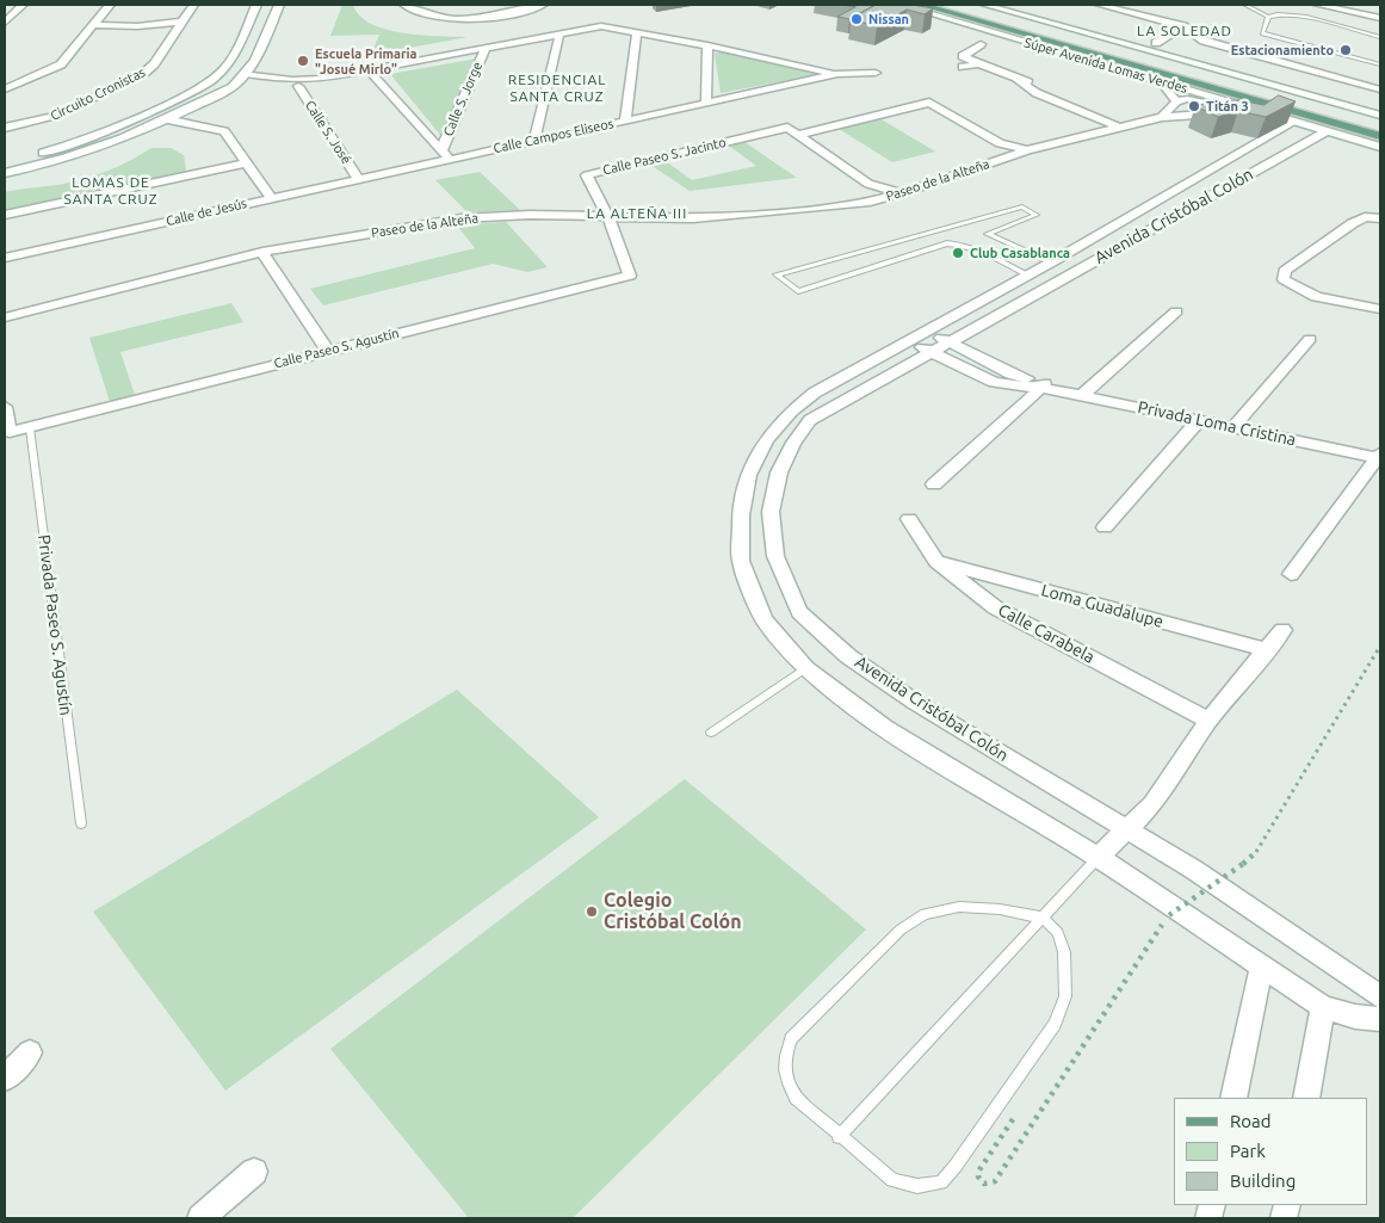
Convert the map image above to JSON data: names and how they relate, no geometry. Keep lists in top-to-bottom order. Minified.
{"streets":{"main road":["Súper Avenida Lomas Verdes"],"street":["Circuito Cronistas","Calle S. Jorge","Calle S. José","Calle Campos Eliseos","Calle Paseo S. Jacinto","Paseo de la Alteña","Calle de Jesús","Avenida Cristóbal Colón","Calle Paseo S. Agustín","Privada Loma Cristina","Loma Guadalupe","Calle Carabela"],"lane":["Privada Paseo S. Agustín"]},"crossings":[["Súper Avenida Lomas Verdes","Paseo de la Alteña"],["Súper Avenida Lomas Verdes","Avenida Cristóbal Colón"],["Calle S. Jorge","Calle Campos Eliseos"],["Calle S. José","Calle Campos Eliseos"],["Calle Campos Eliseos","Calle de Jesús"],["Calle Paseo S. Jacinto","Paseo de la Alteña"],["Calle Paseo S. Jacinto","Calle Paseo S. Agustín"],["Paseo de la Alteña","Calle Paseo S. Agustín"],["Avenida Cristóbal Colón","Privada Loma Cristina"],["Calle Paseo S. Agustín","Privada Paseo S. Agustín"],["Loma Guadalupe","Calle Carabela"]],"districts":["LA SOLEDAD","RESIDENCIAL SANTA CRUZ","LOMAS DE SANTA CRUZ","LA ALTEÑA III"],"places":["Nissan","Estacionamiento","Escuela Primaria \"Josué Mirlo\"","Titán 3","Club Casablanca","Colegio Cristóbal Colón"],"legend":["Road","Park","Building"]}
